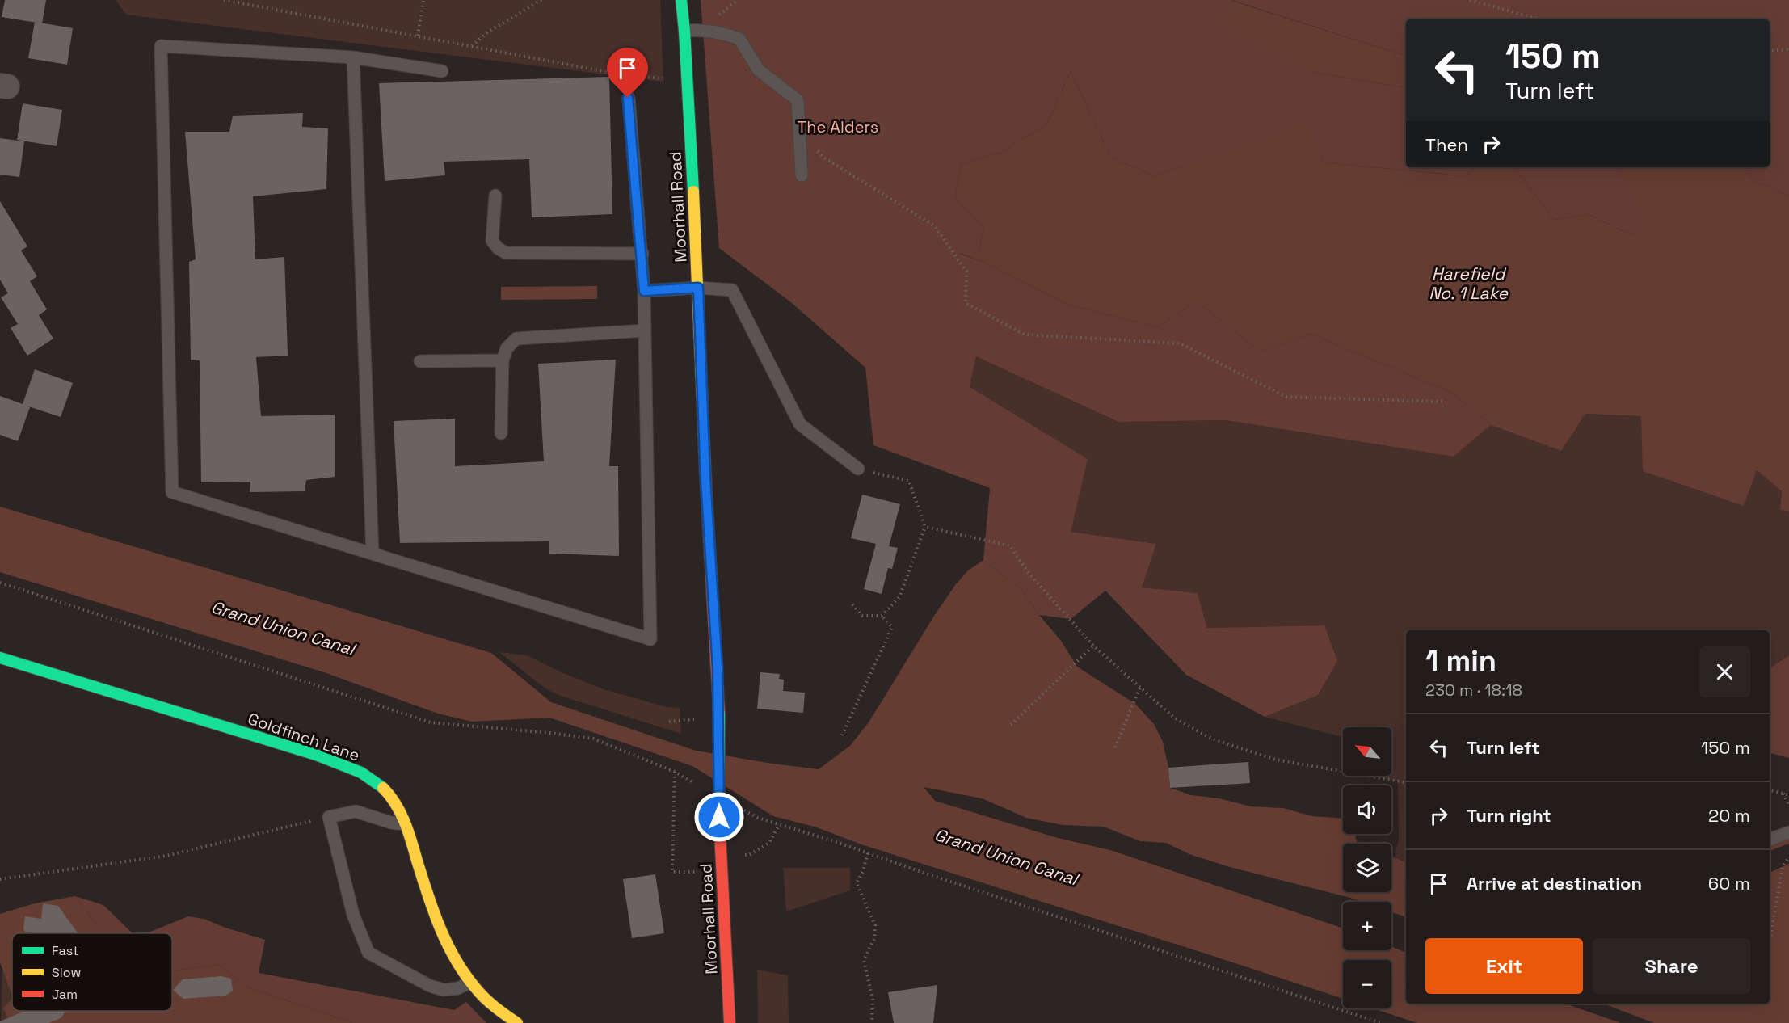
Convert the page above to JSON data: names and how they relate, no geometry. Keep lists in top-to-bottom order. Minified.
{"streets":{"street":["Moorhall Road","Goldfinch Lane"]},"water":["Harefield No. 1 Lake","Grand Union Canal"],"parks":["The Alders"],"legend":["Fast","Slow","Jam"],"north":"top left","page":{"turn":["150 m","Turn left"],"then":"Then","heading":["1 min","230 m · 18:18"],"list":[{"name":"Turn left","value":"150 m"},{"name":"Turn right","value":"20 m"},{"name":"Arrive at destination","value":"60 m"}],"map_buttons":["+","−"],"buttons":["Exit","Share"]}}
